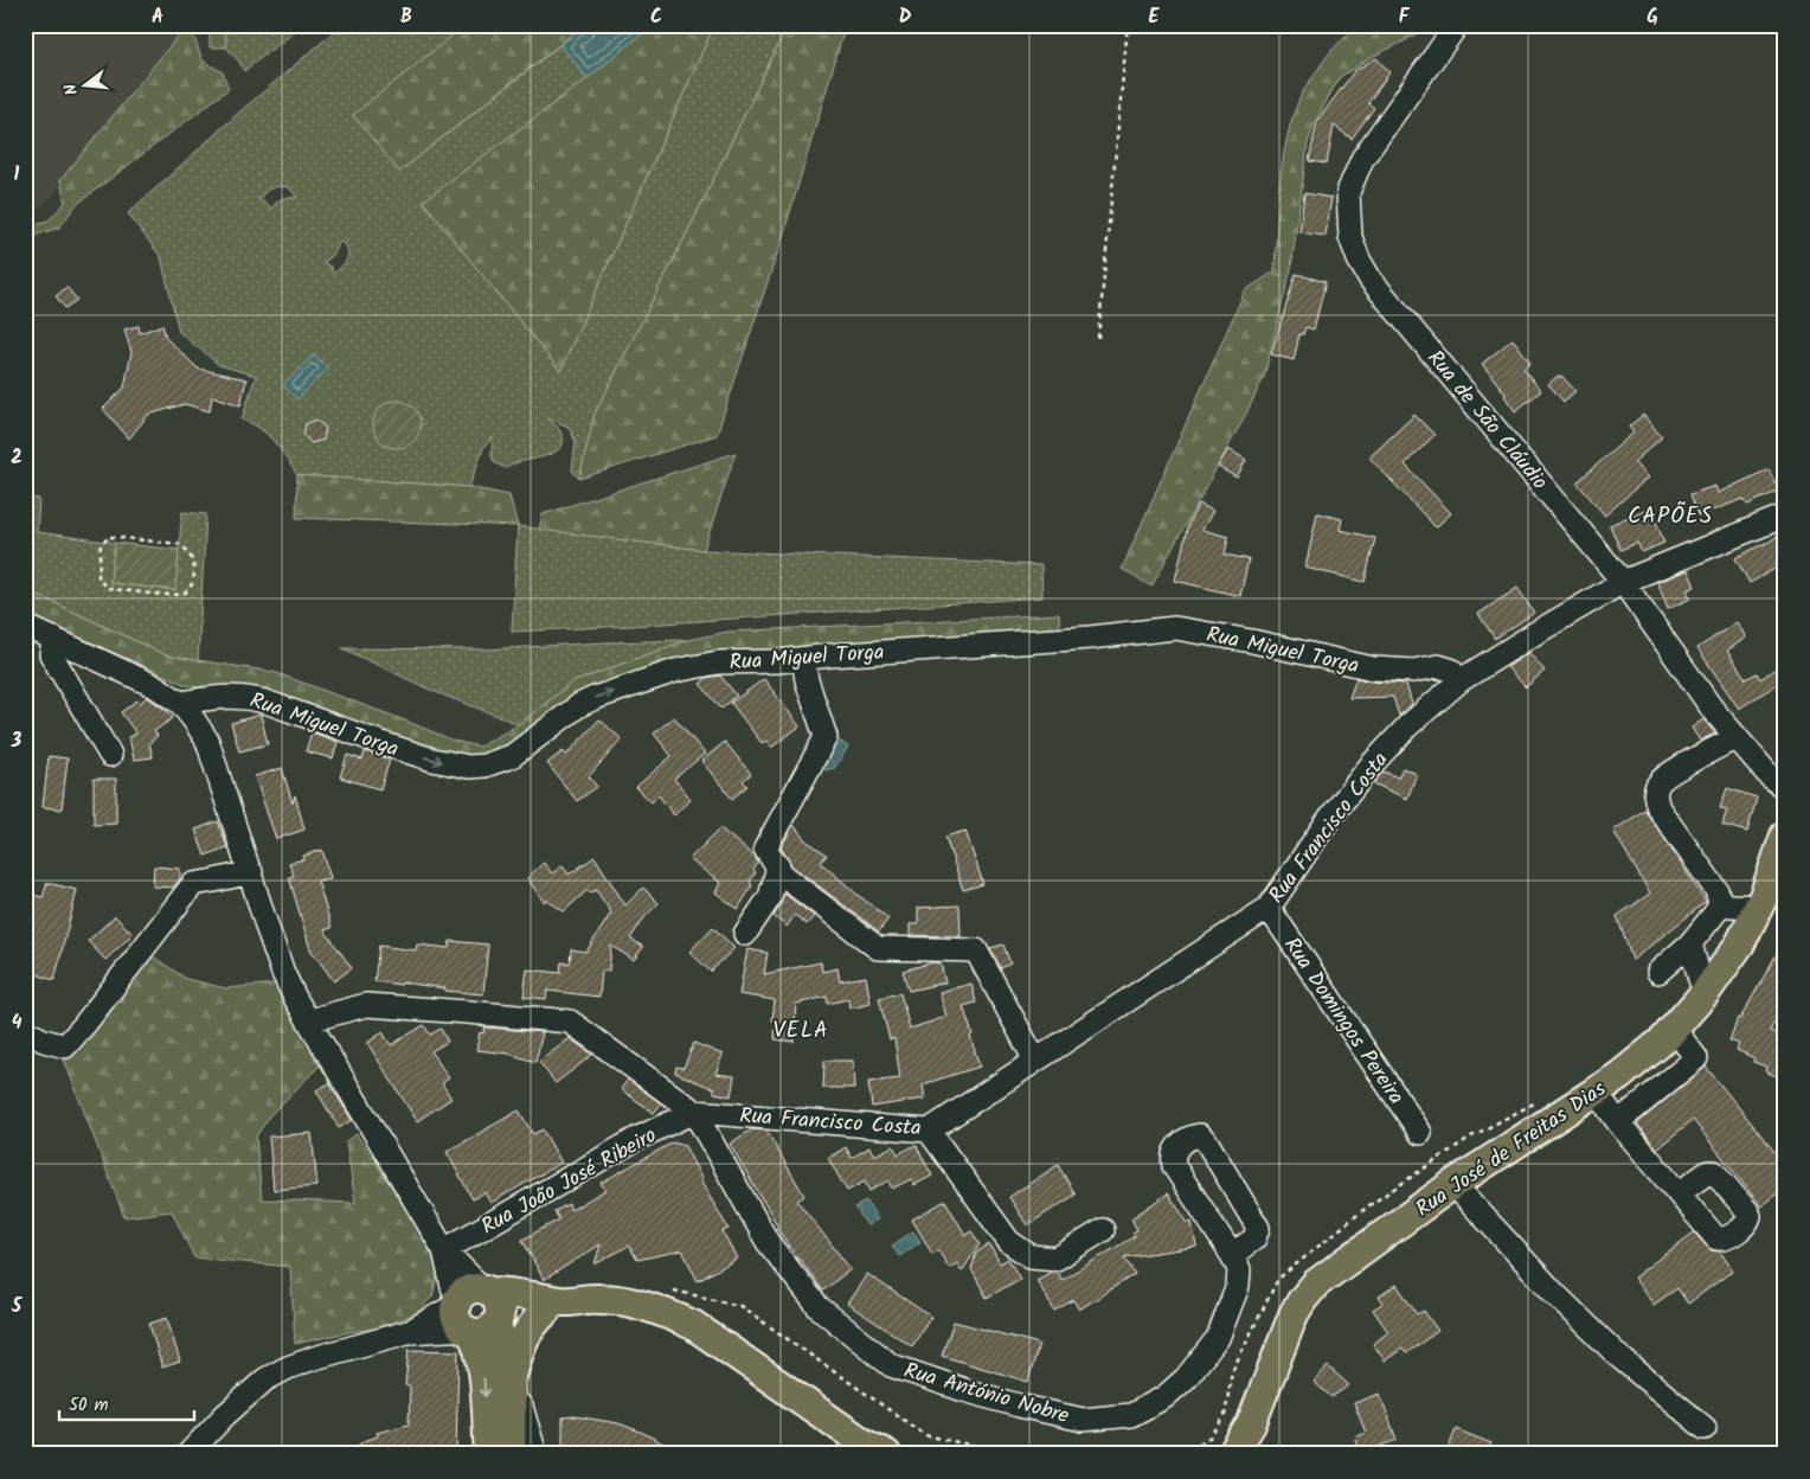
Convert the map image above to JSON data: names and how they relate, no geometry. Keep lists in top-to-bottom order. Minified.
{"streets":{"main road":["Rua José de Freitas Dias"],"street":["Rua de São Cláudio","Rua Miguel Torga","Rua Francisco Costa","Rua Domingos Pereira","Rua João José Ribeiro","Rua António Nobre"]},"crossings":[["Rua de São Cláudio","Rua Francisco Costa"],["Rua Miguel Torga","Rua Francisco Costa"],["Rua Francisco Costa","Rua Domingos Pereira"],["Rua Francisco Costa","Rua João José Ribeiro"],["Rua Francisco Costa","Rua António Nobre"],["Rua João José Ribeiro","Rua António Nobre"]],"one_way":["Rua Miguel Torga"],"districts":["CAPÕES","VELA"],"scale_bar":"50 m","north":"left","grid":{"columns":["A","B","C","D","E","F","G"],"rows":["1","2","3","4","5"]}}
